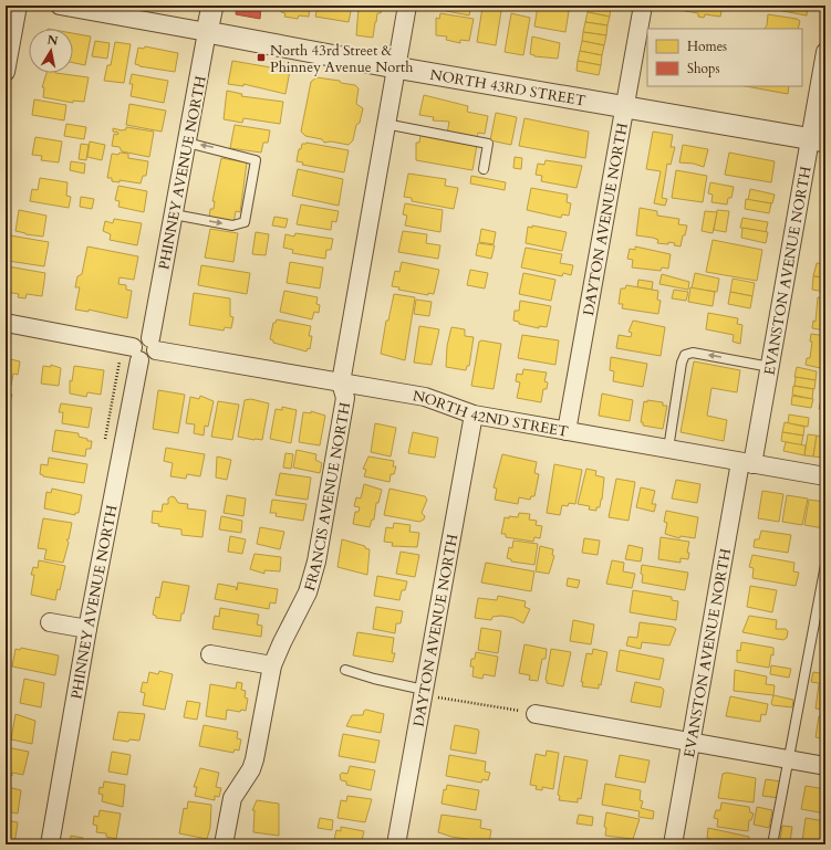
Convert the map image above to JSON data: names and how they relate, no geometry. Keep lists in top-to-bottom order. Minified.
{"streets":{"street":["NORTH 43RD STREET","PHINNEY AVENUE NORTH","DAYTON AVENUE NORTH","EVANSTON AVENUE NORTH","NORTH 42ND STREET","FRANCIS AVENUE NORTH"]},"crossings":[["NORTH 43RD STREET","PHINNEY AVENUE NORTH"],["NORTH 43RD STREET","DAYTON AVENUE NORTH"],["NORTH 43RD STREET","EVANSTON AVENUE NORTH"],["NORTH 43RD STREET","FRANCIS AVENUE NORTH"],["PHINNEY AVENUE NORTH","NORTH 42ND STREET"],["DAYTON AVENUE NORTH","NORTH 42ND STREET"],["EVANSTON AVENUE NORTH","NORTH 42ND STREET"],["NORTH 42ND STREET","FRANCIS AVENUE NORTH"]],"places":{"transit":["North 43rd Street & Phinney Avenue North"]},"legend":["Homes","Shops"],"north":"top"}
